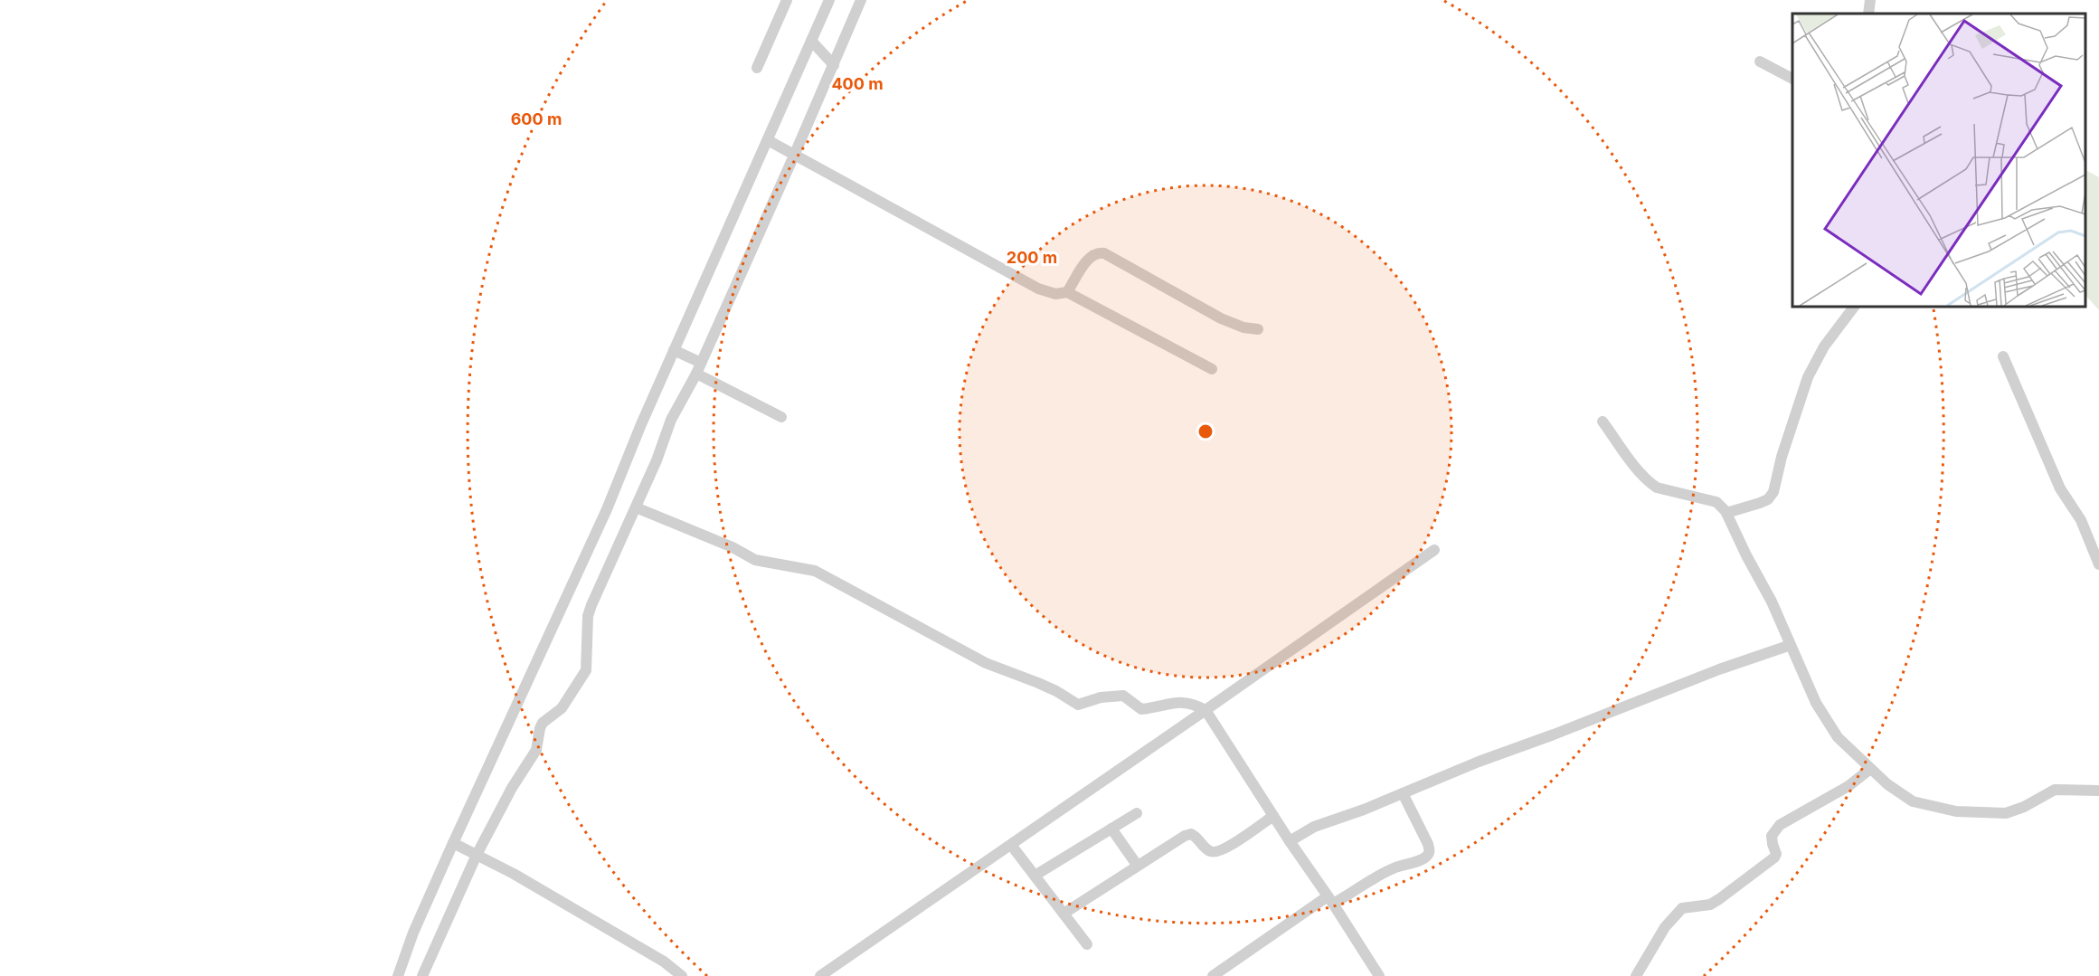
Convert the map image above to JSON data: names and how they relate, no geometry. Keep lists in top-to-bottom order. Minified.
{"rings":["400 m","600 m","200 m"]}
